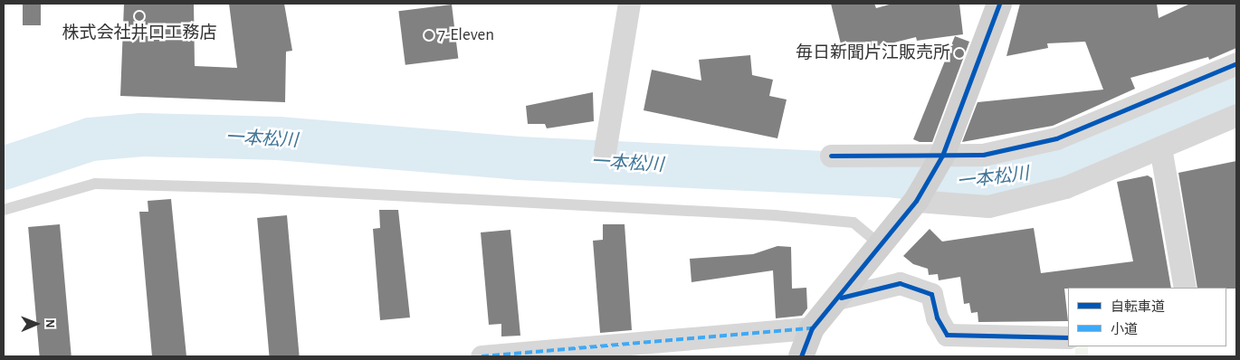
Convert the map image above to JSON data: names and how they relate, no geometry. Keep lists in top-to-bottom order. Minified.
{"water":["一本松川"],"places":["株式会社井口工務店","7-Eleven","毎日新聞片江販売所"],"legend":["自転車道","小道"],"north":"right"}
